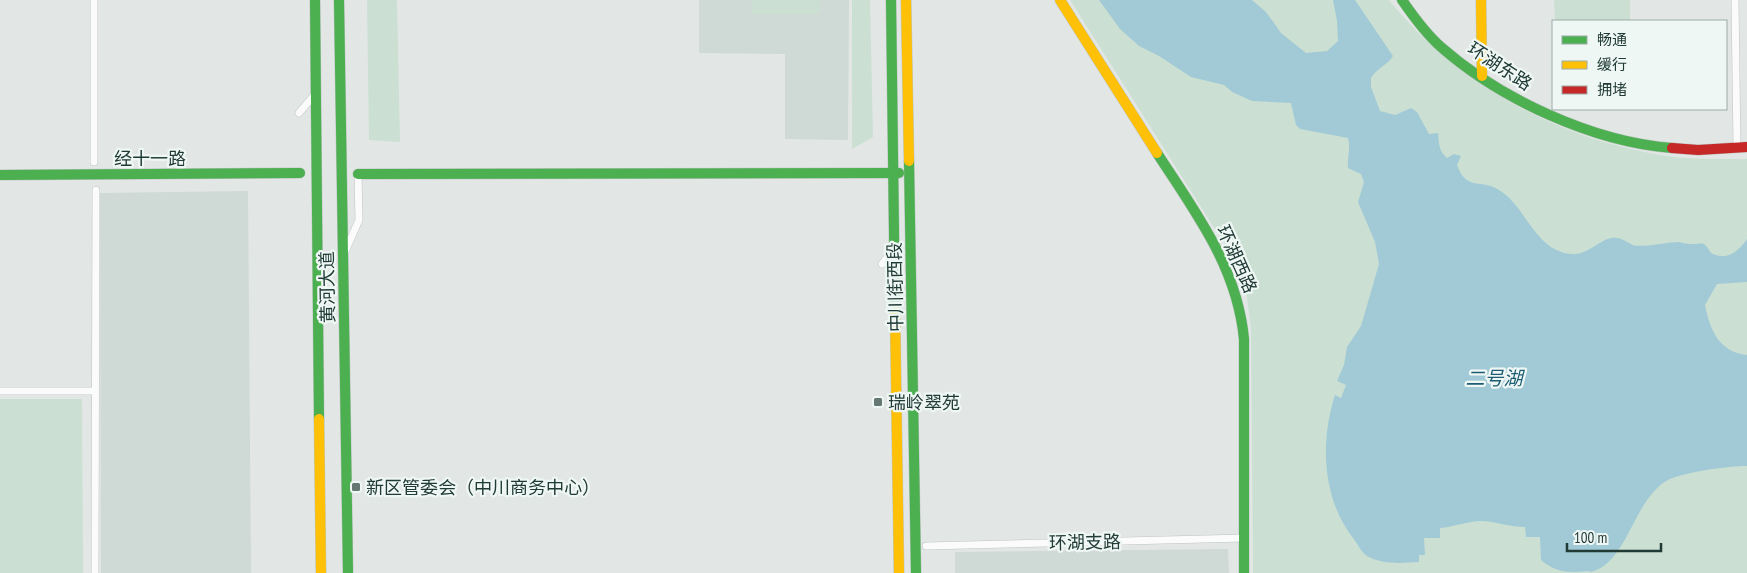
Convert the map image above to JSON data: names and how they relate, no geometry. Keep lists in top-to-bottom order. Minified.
{"streets":{"main road":["环湖东路","经十一路","环湖西路","黄河大道","中川街西段"],"street":["环湖支路"]},"crossings":[["环湖西路","环湖支路"]],"water":["二号湖"],"places":{"transit":["瑞岭翠苑","新区管委会（中川商务中心）"]},"legend":["畅通","缓行","拥堵"],"scale_bar":"100 m"}
